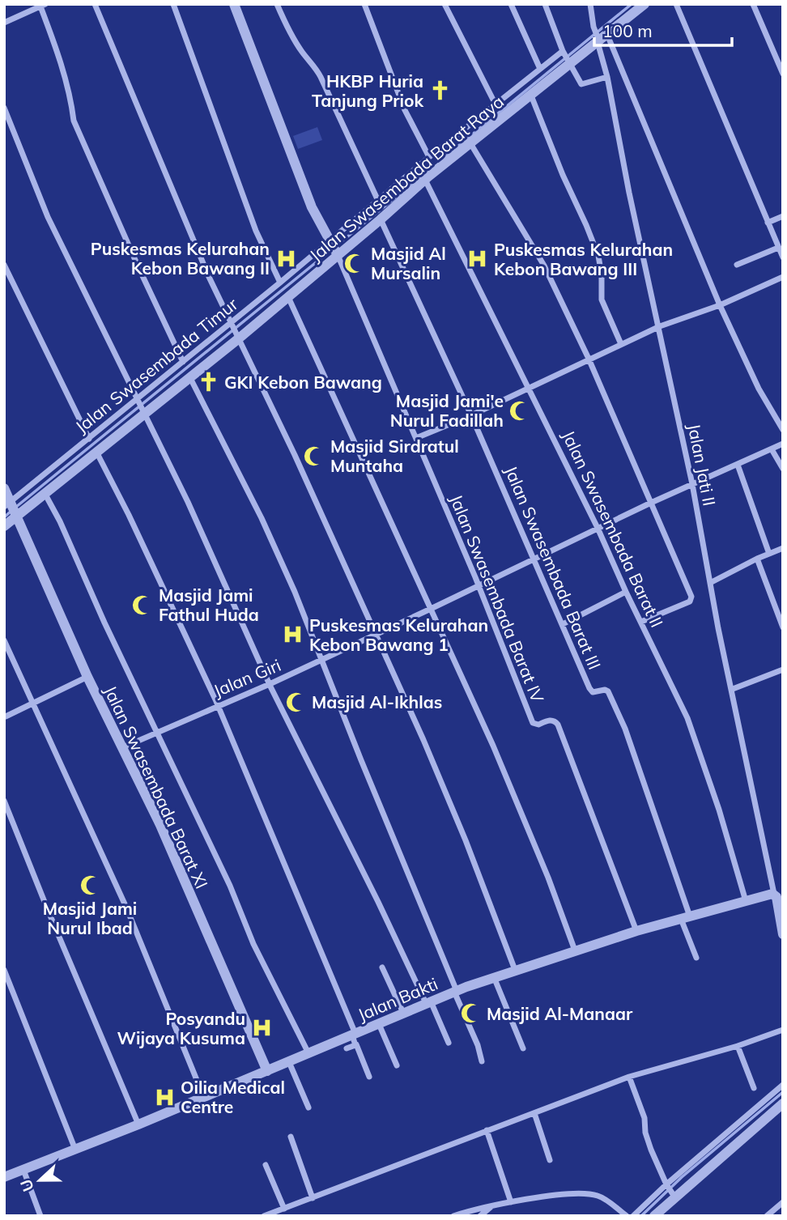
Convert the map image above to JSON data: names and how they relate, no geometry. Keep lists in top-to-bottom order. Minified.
{"streets":{"street":["Jalan Swasembada Barat Raya","Jalan Swasembada Timur","Jalan Jati II","Jalan Swasembada Barat II","Jalan Swasembada Barat III","Jalan Swasembada Barat IV","Jalan Giri","Jalan Swasembada Barat XI","Jalan Bakti"]},"crossings":[["Jalan Swasembada Barat Raya","Jalan Swasembada Timur"],["Jalan Swasembada Barat Raya","Jalan Jati II"],["Jalan Swasembada Barat Raya","Jalan Swasembada Barat II"],["Jalan Swasembada Barat Raya","Jalan Swasembada Barat III"],["Jalan Swasembada Barat Raya","Jalan Swasembada Barat IV"],["Jalan Swasembada Barat Raya","Jalan Swasembada Barat XI"],["Jalan Swasembada Timur","Jalan Swasembada Barat XI"],["Jalan Jati II","Jalan Giri"],["Jalan Jati II","Jalan Bakti"],["Jalan Swasembada Barat II","Jalan Giri"],["Jalan Swasembada Barat II","Jalan Bakti"],["Jalan Swasembada Barat III","Jalan Giri"],["Jalan Swasembada Barat III","Jalan Bakti"],["Jalan Swasembada Barat IV","Jalan Giri"],["Jalan Swasembada Barat IV","Jalan Bakti"],["Jalan Giri","Jalan Swasembada Barat XI"],["Jalan Swasembada Barat XI","Jalan Bakti"]],"places":{"church":["HKBP Huria Tanjung Priok","GKI Kebon Bawang"],"hospital":["Puskesmas Kelurahan Kebon Bawang II","Puskesmas Kelurahan Kebon Bawang III","Puskesmas Kelurahan Kebon Bawang 1","Posyandu Wijaya Kusuma","Oilia Medical Centre"],"mosque":["Masjid Al Mursalin","Masjid Jami'e Nurul Fadillah","Masjid Sirdratul Muntaha","Masjid Jami Fathul Huda","Masjid Al-Ikhlas","Masjid Jami Nurul Ibad","Masjid Al-Manaar"]},"scale_bar":"100 m","north":"left"}
